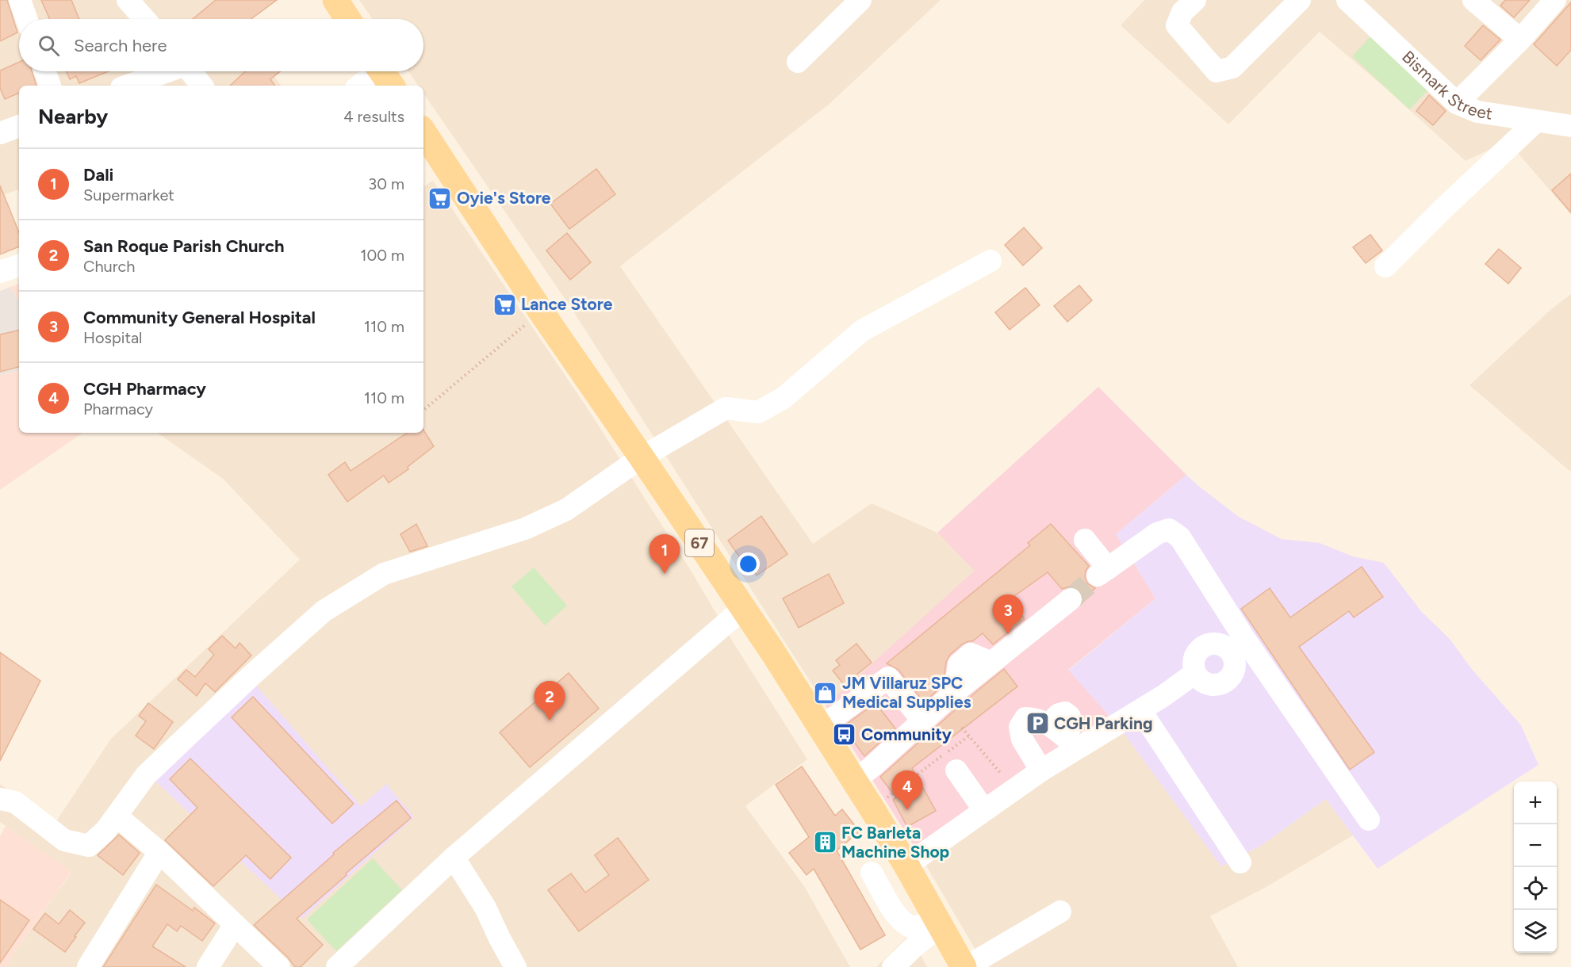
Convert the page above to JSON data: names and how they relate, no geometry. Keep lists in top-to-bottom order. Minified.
{"streets":{"main road":["67"],"street":["Bismark Street"]},"places":{"supermarket":["Oyie's Store","Lance Store"],"shop":["JM Villaruz SPC Medical Supplies"],"parking":["CGH Parking"],"bus stop":["Community"],"building":["FC Barleta Machine Shop"]},"page":{"search":"Search here","heading":["Nearby","4 results"],"list":[{"mark":"1","name":"Dali","note":"Supermarket","value":"30 m"},{"mark":"2","name":"San Roque Parish Church","note":"Church","value":"100 m"},{"mark":"3","name":"Community General Hospital","note":"Hospital","value":"110 m"},{"mark":"4","name":"CGH Pharmacy","note":"Pharmacy","value":"110 m"}],"pins":["1","3","2","4"],"map_buttons":["+","−"]}}
